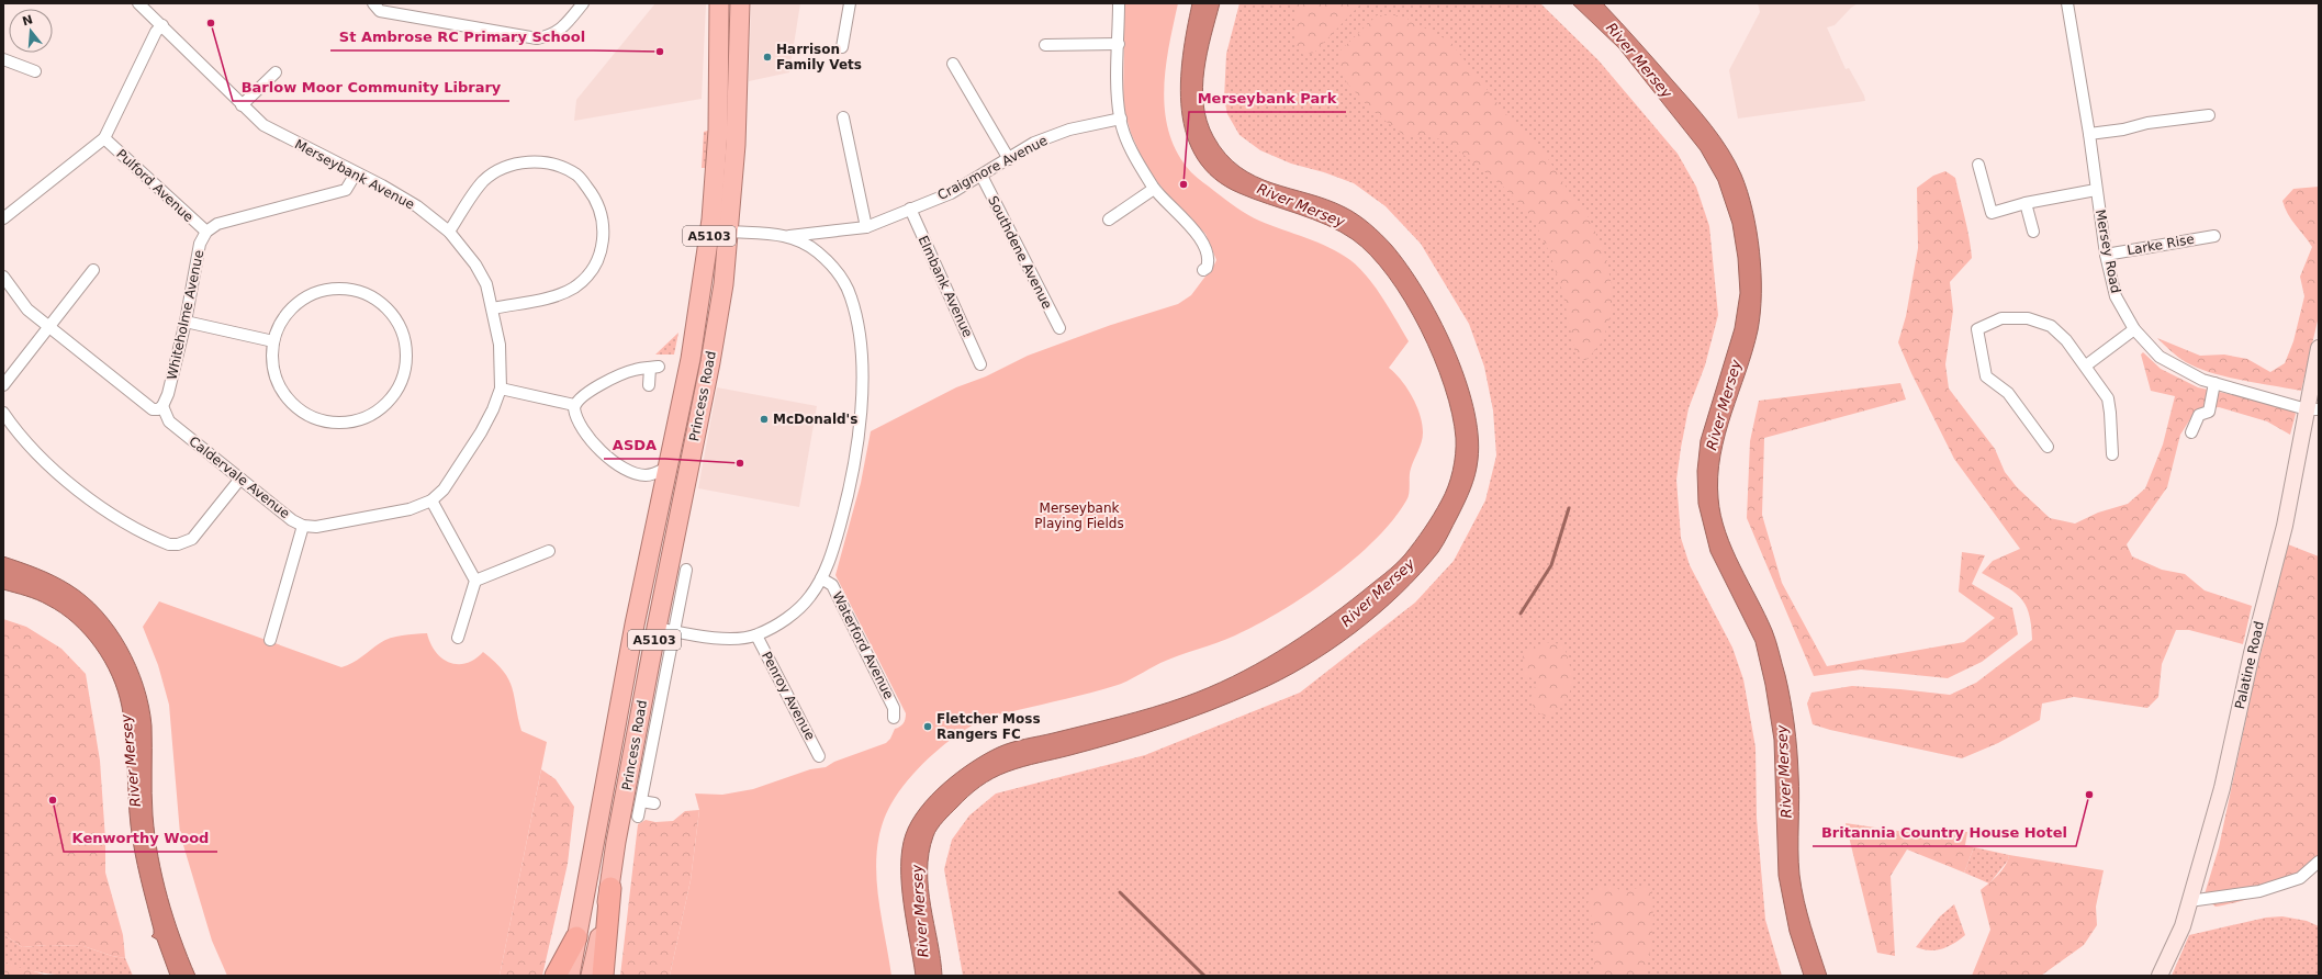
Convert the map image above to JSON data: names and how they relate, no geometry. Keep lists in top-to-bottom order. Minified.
{"streets":{"highway":["A5103","Princess Road"],"main road":["Palatine Road"],"street":["Craigmore Avenue","Merseybank Avenue","Pulford Avenue","Larke Rise","Mersey Road","Southdene Avenue","Elmbank Avenue","Whiteholme Avenue","Caldervale Avenue","Waterford Avenue","Penroy Avenue"]},"crossings":[["Craigmore Avenue","Southdene Avenue"],["Craigmore Avenue","Elmbank Avenue"],["Merseybank Avenue","Whiteholme Avenue"],["Merseybank Avenue","Caldervale Avenue"],["Pulford Avenue","Whiteholme Avenue"],["A5103","Princess Road"],["Larke Rise","Mersey Road"],["Mersey Road","Palatine Road"],["Whiteholme Avenue","Caldervale Avenue"]],"water":["River Mersey"],"parks":["Merseybank Playing Fields"],"places":["Barlow Moor Community Library","St Ambrose RC Primary School","Harrison Family Vets","Merseybank Park","McDonald's","ASDA","Fletcher Moss Rangers FC","Britannia Country House Hotel","Kenworthy Wood"],"north":"top"}
